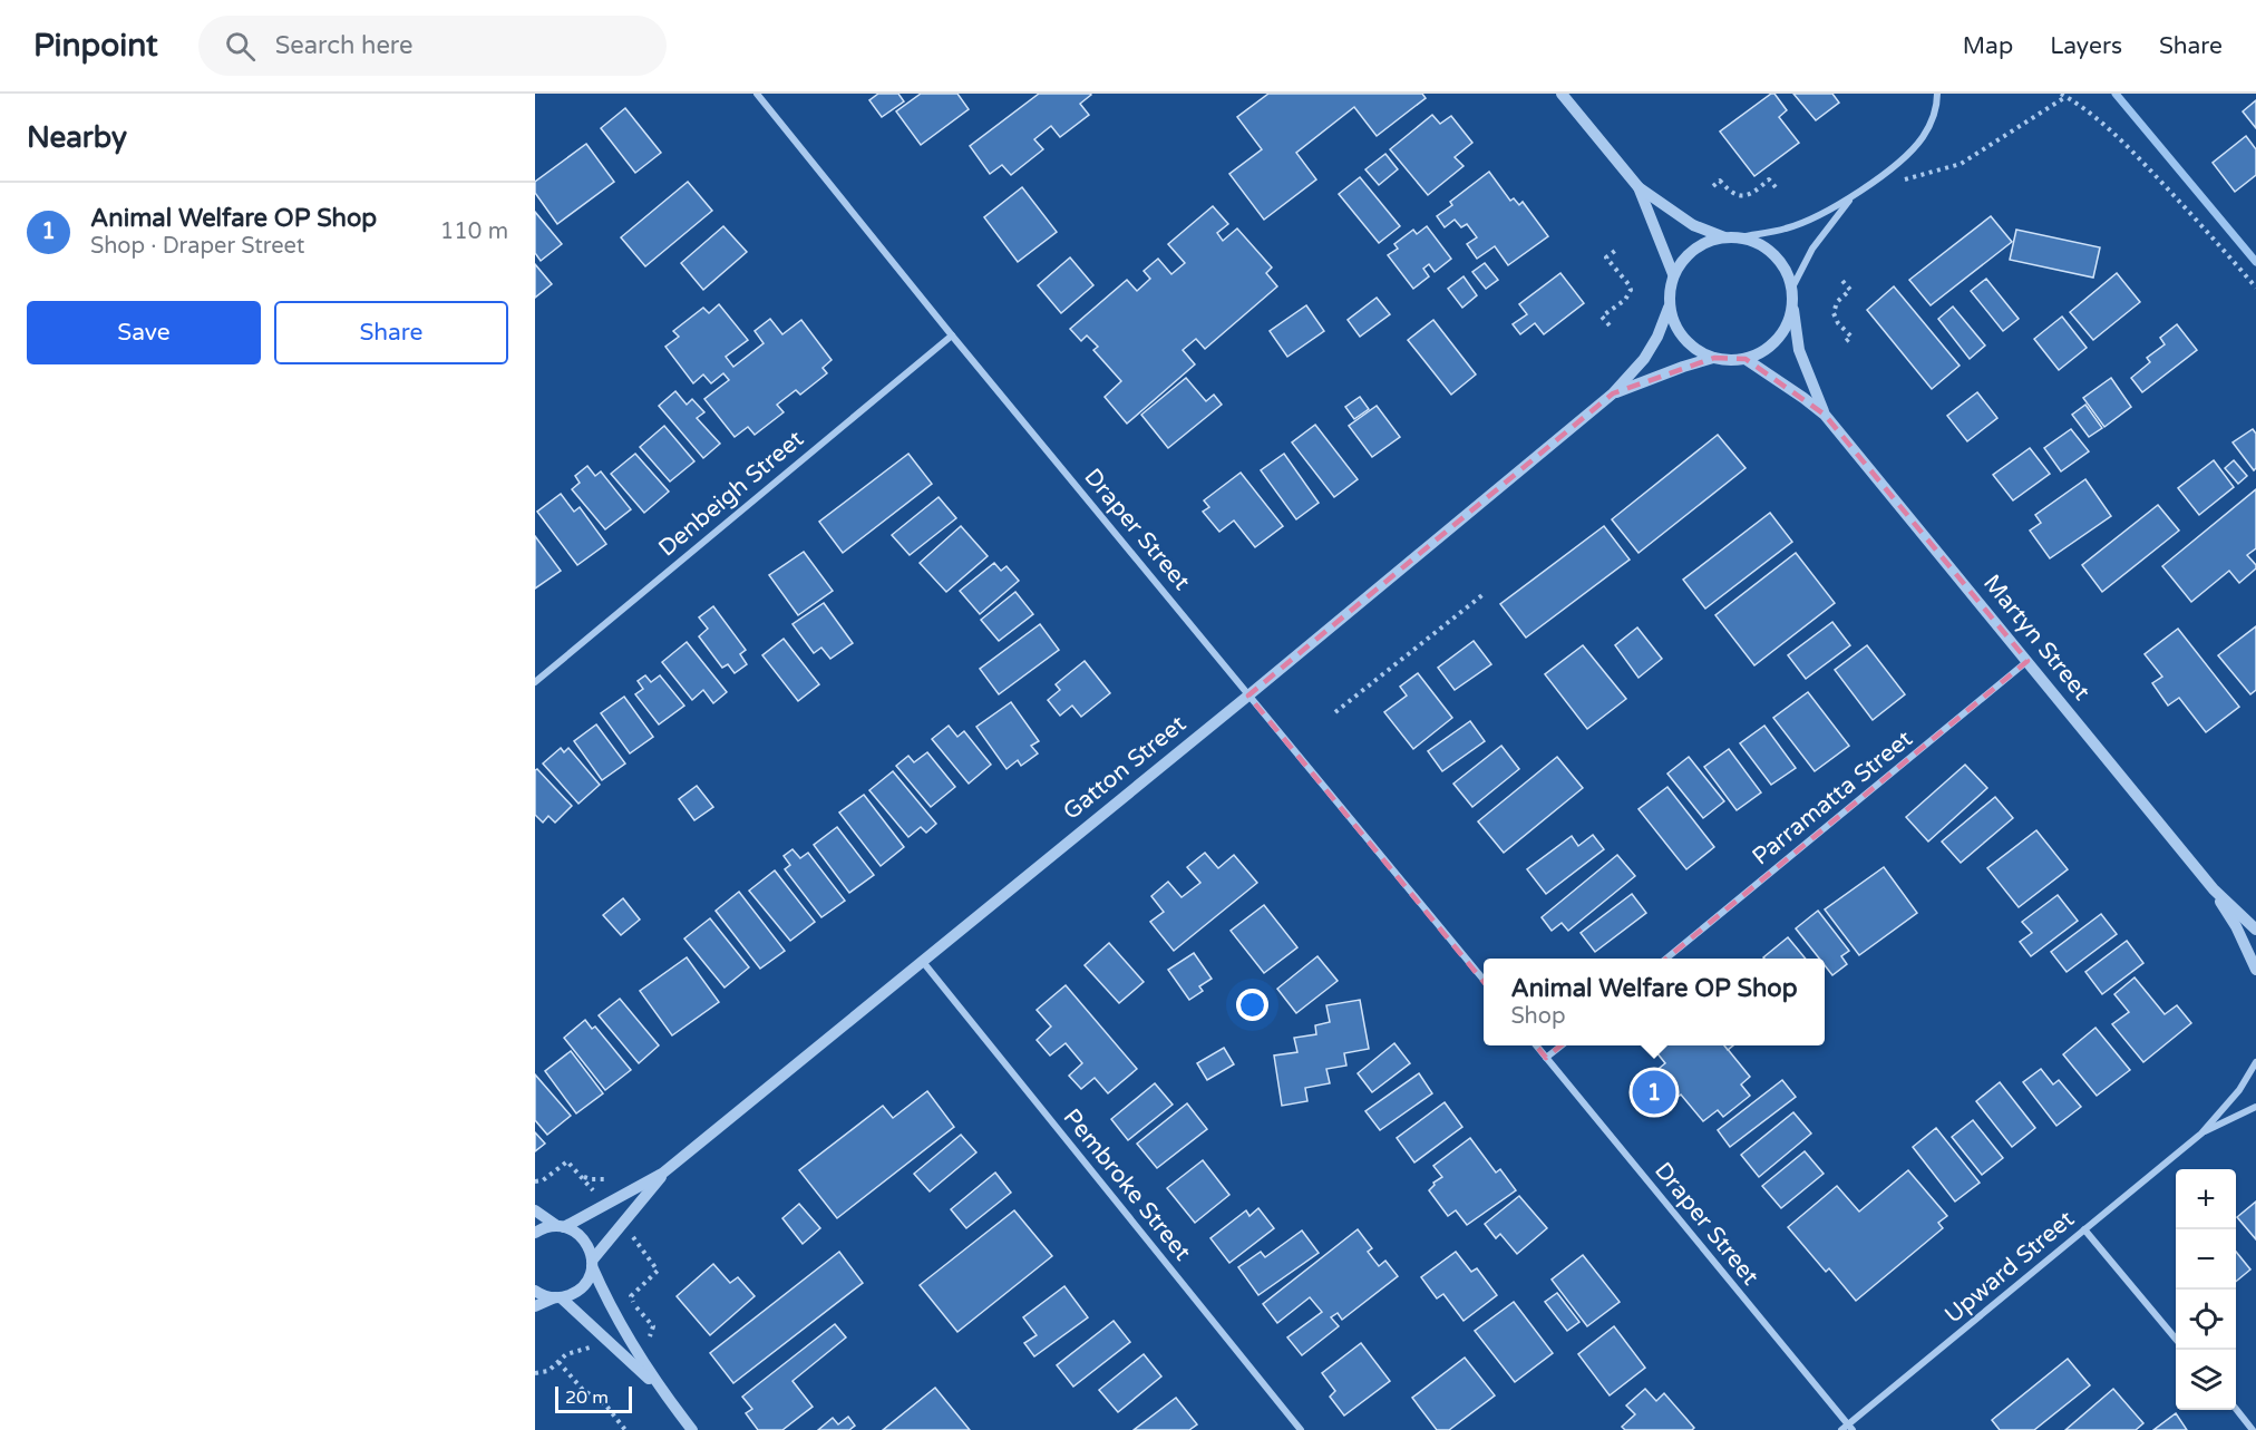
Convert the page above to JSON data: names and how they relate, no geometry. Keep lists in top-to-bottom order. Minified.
{"streets":{"street":["Denbeigh Street","Draper Street","Martyn Street","Gatton Street","Parramatta Street","Pembroke Street","Upward Street"]},"crossings":[["Denbeigh Street","Draper Street"],["Draper Street","Gatton Street"],["Draper Street","Upward Street"],["Martyn Street","Gatton Street"],["Martyn Street","Parramatta Street"],["Gatton Street","Pembroke Street"]],"scale_bar":"20 m","page":{"header":"Pinpoint","search":"Search here","nav":["Map","Layers","Share"],"heading":"Nearby","list":[{"mark":"1","name":"Animal Welfare OP Shop","note":"Shop · Draper Street","value":"110 m"}],"buttons":["Save","Share"],"popup":["Animal Welfare OP Shop","Shop"],"pins":"1","map_buttons":["+","−"],"scale":"20 m"}}
